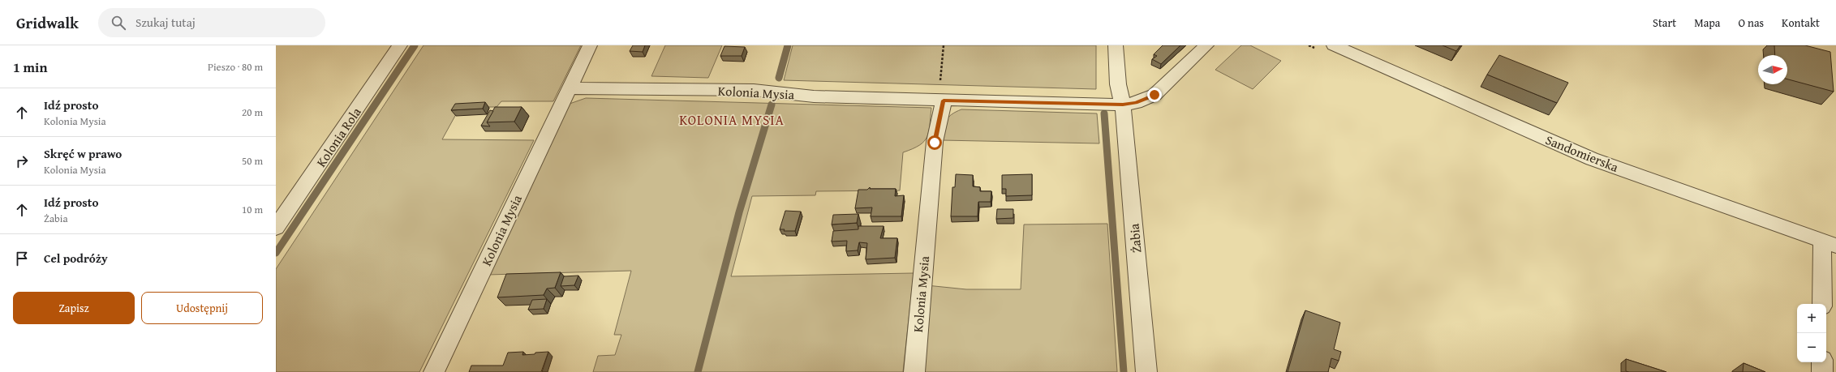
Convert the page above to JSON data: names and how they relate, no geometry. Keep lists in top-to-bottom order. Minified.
{"streets":{"street":["Kolonia Mysia","Kolonia Rola","Sandomierska","Żabia"]},"crossings":[["Kolonia Mysia","Żabia"]],"districts":["KOLONIA MYSIA"],"north":"right","page":{"header":"Gridwalk","search":"Szukaj tutaj","nav":["Start","Mapa","O nas","Kontakt"],"heading":["1 min","Pieszo · 80 m"],"list":[["Idź prosto","Kolonia Mysia","20 m"],["Skręć w prawo","Kolonia Mysia","50 m"],["Idź prosto","Żabia","10 m"],"Cel podróży"],"buttons":["Zapisz","Udostępnij"],"map_buttons":["+","−"]}}
